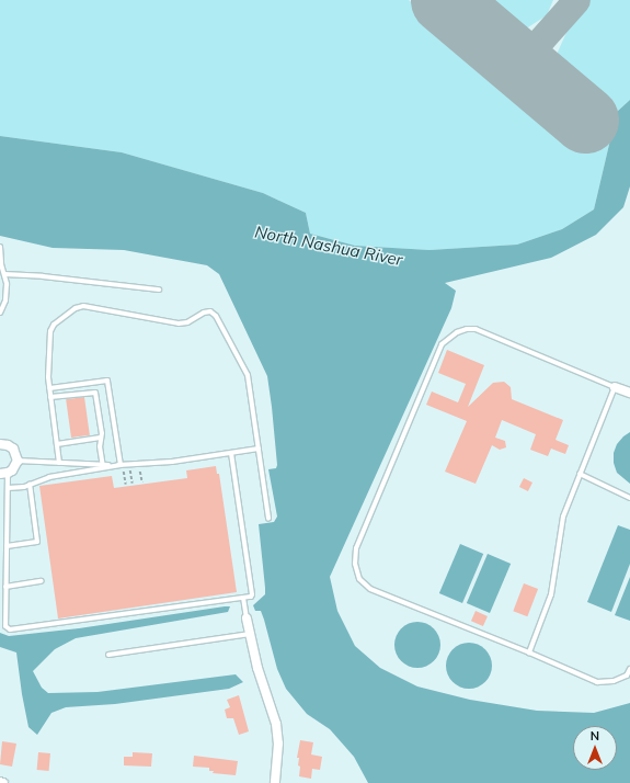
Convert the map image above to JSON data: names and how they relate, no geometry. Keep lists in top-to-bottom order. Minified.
{"water":["North Nashua River"],"north":"top"}
